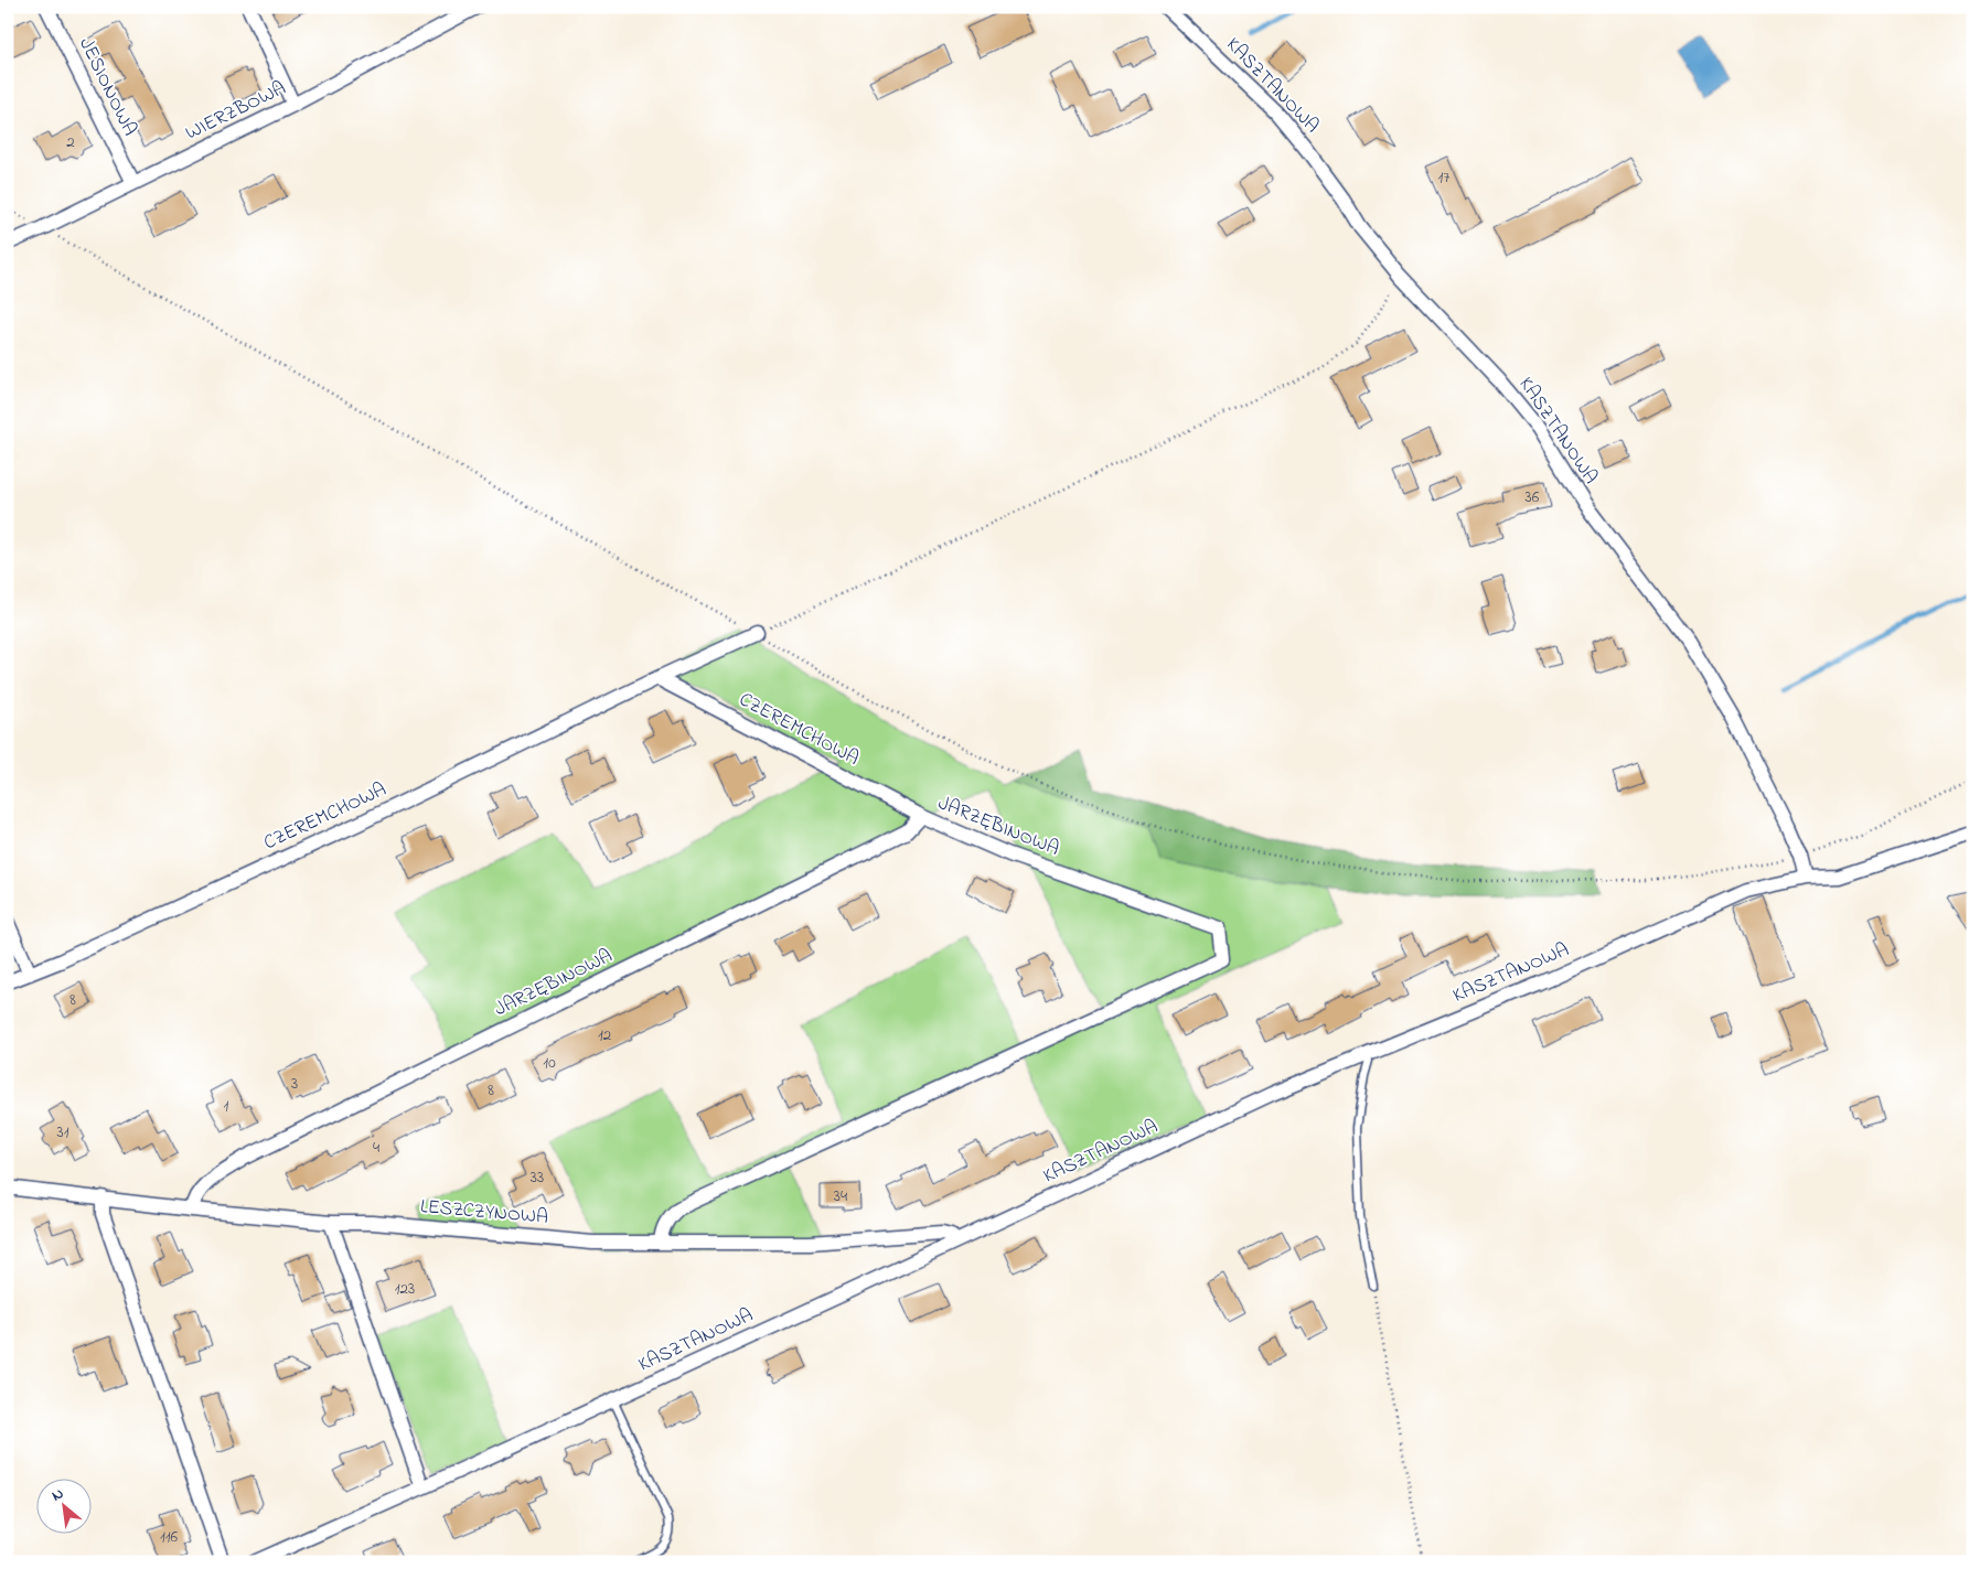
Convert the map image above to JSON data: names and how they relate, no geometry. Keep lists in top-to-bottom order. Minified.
{"streets":{"street":["KASZTANOWA","JESIONOWA","WIERZBOWA","CZEREMCHOWA","JARZĘBINOWA","LESZCZYNOWA"]},"crossings":[["KASZTANOWA","LESZCZYNOWA"],["JESIONOWA","WIERZBOWA"],["CZEREMCHOWA","JARZĘBINOWA"],["JARZĘBINOWA","LESZCZYNOWA"]],"house_numbers":["2","17","36","8","12","10","3","8","1","31","4","33","34","123","116"],"north":"top left"}
